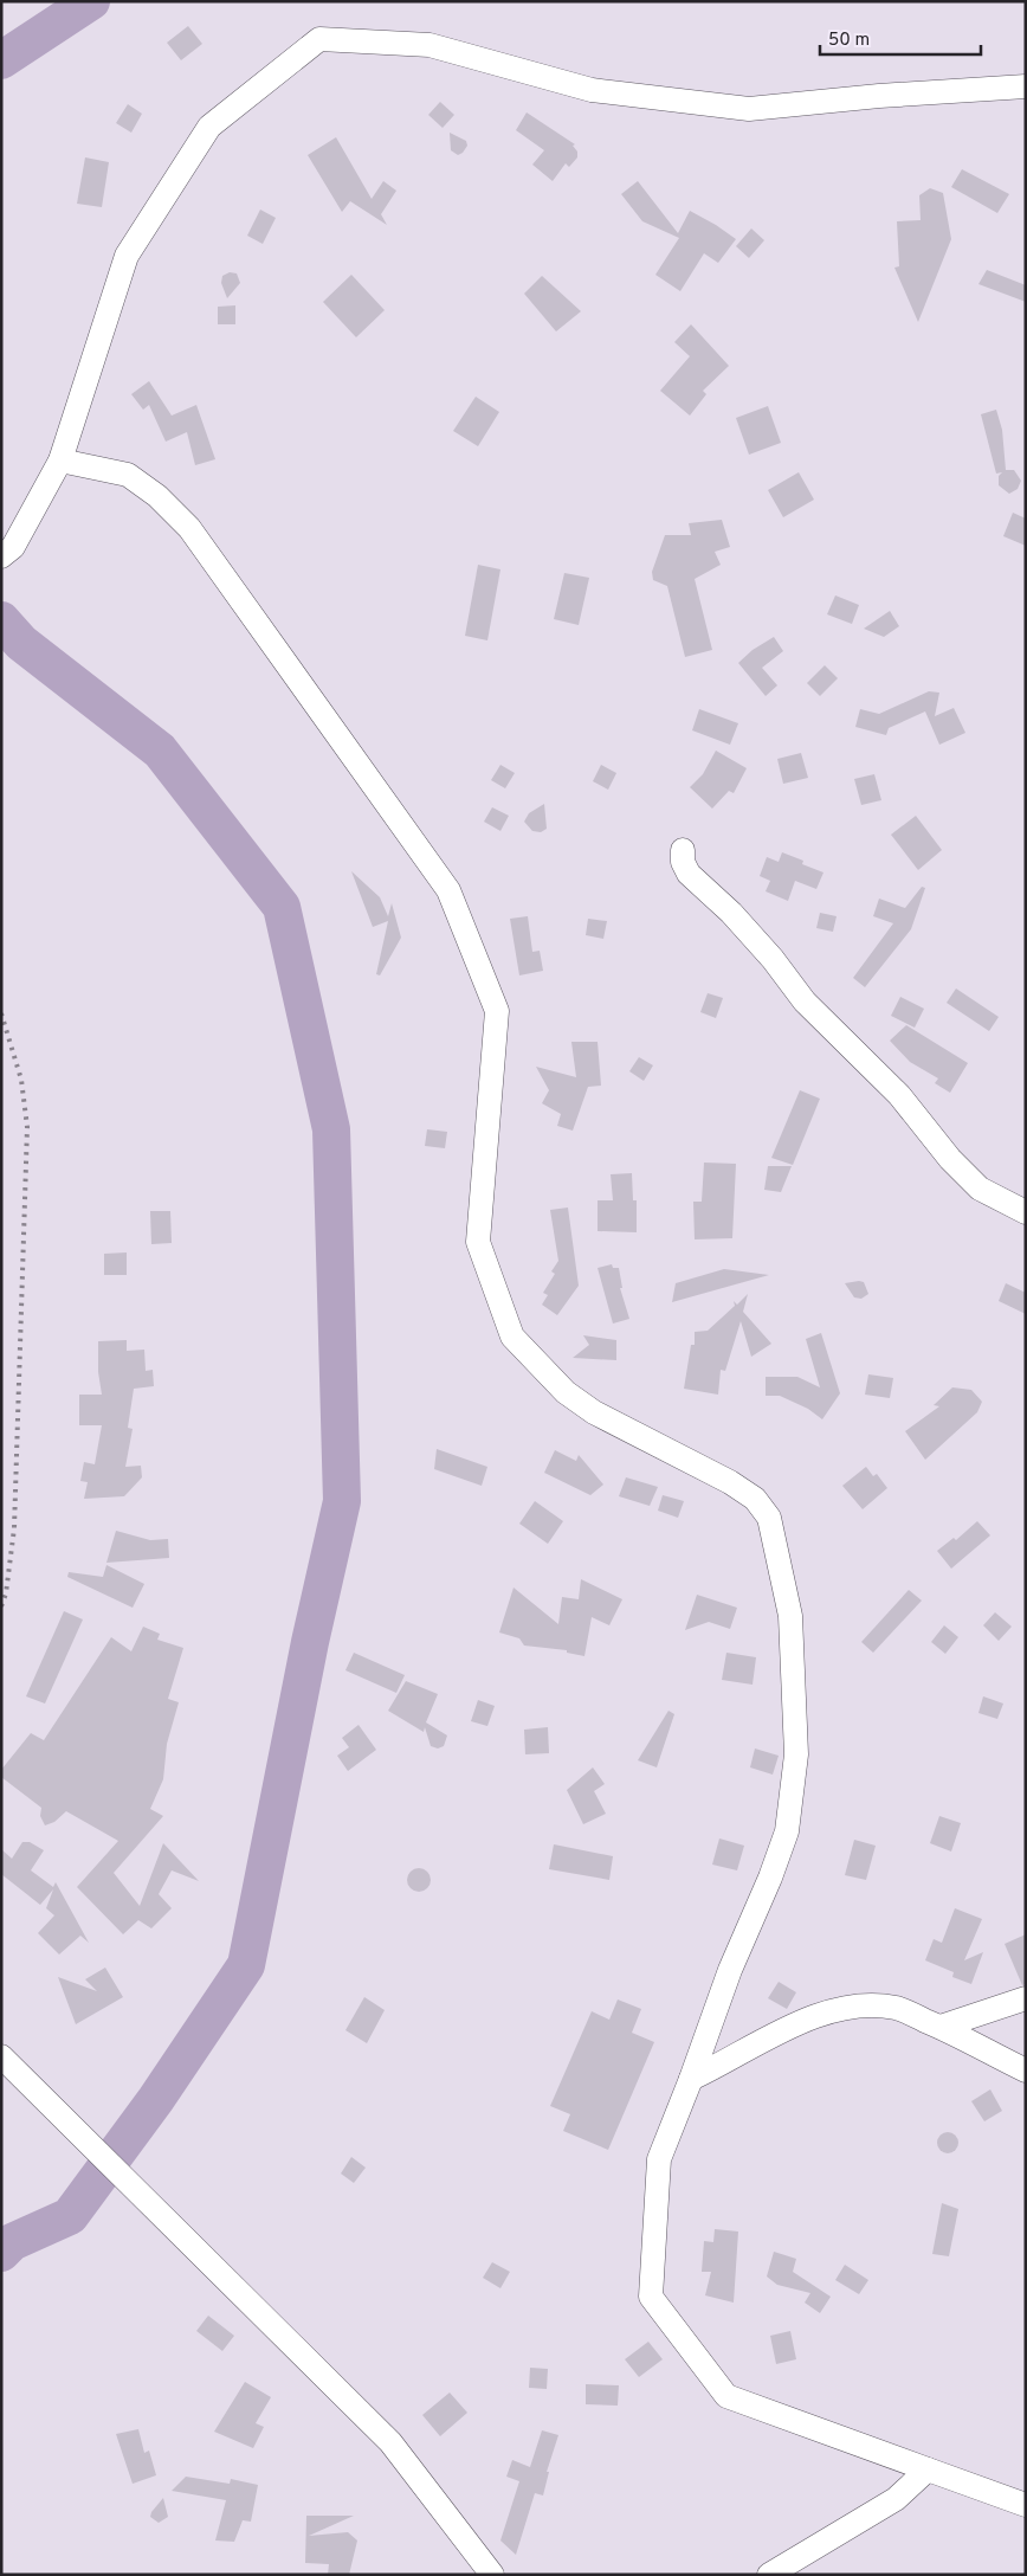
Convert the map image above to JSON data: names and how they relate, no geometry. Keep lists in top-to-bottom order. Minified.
{"scale_bar":"50 m"}
